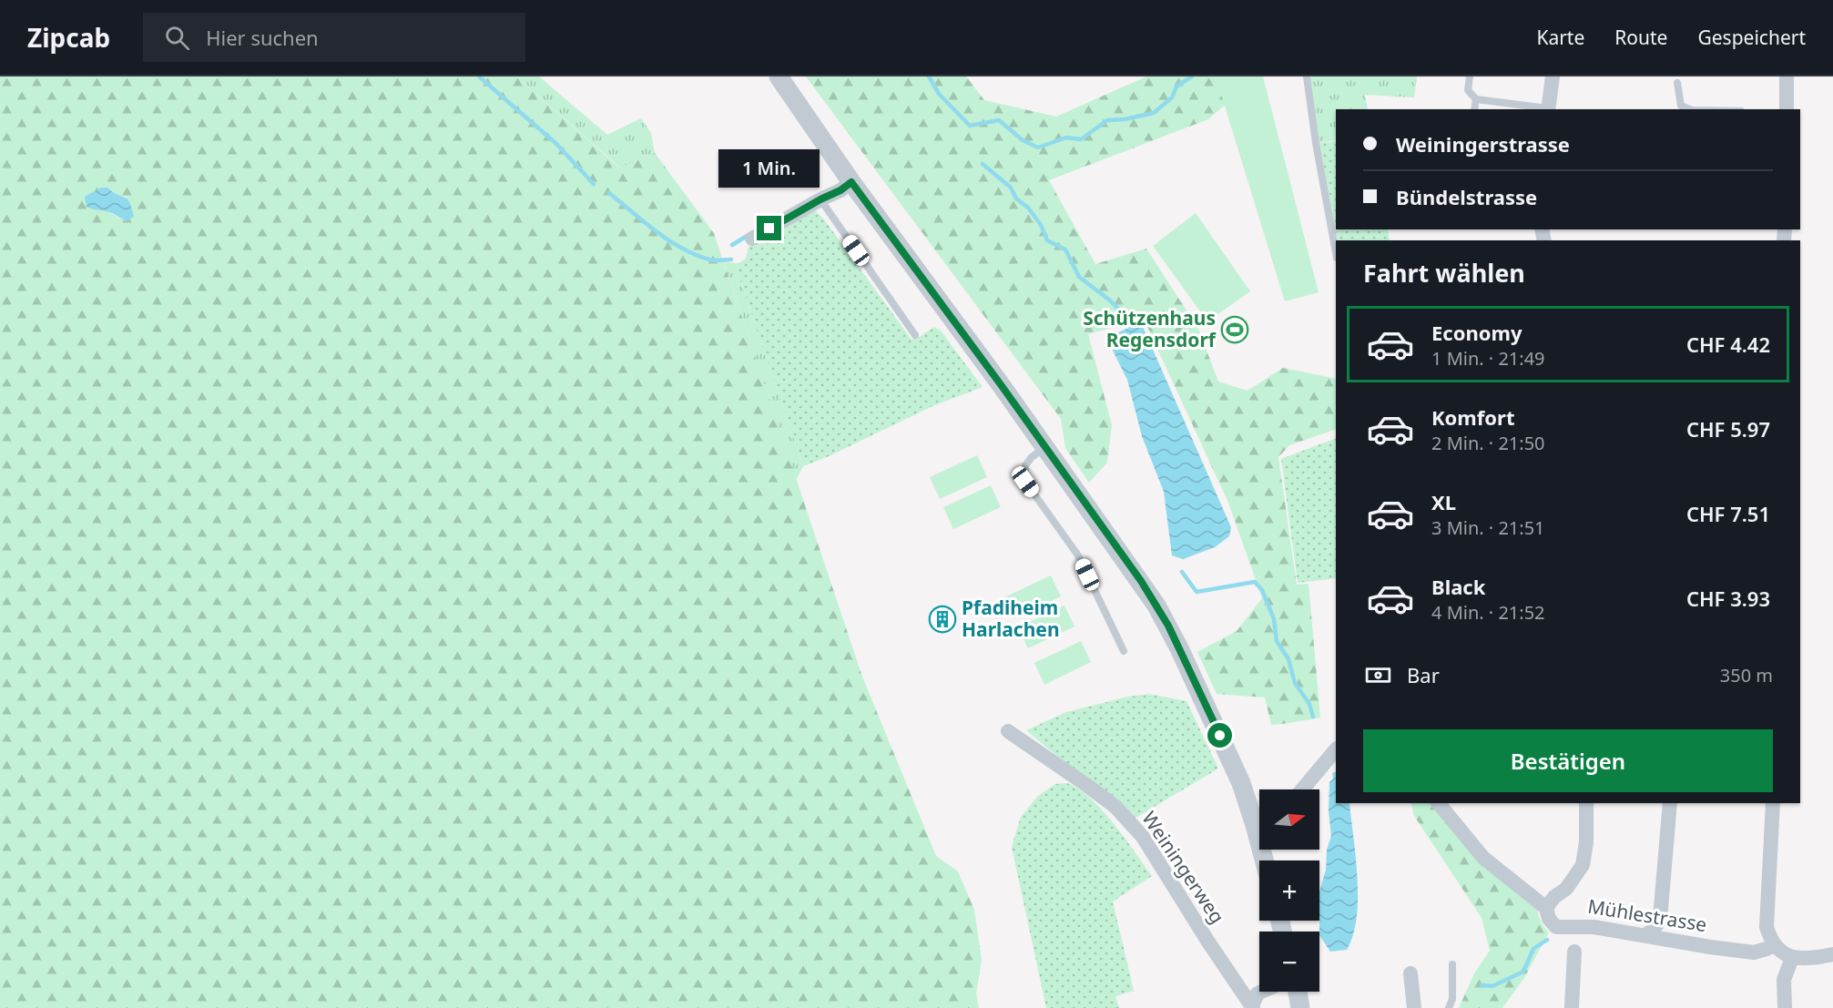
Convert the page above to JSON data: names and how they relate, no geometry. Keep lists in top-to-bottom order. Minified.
{"streets":{"street":["Weiningerweg","Mühlestrasse"]},"places":{"sports":["Schützenhaus Regensdorf"],"building":["Pfadiheim Harlachen"]},"north":"right","page":{"header":"Zipcab","search":"Hier suchen","nav":["Karte","Route","Gespeichert"],"banner":["Weiningerstrasse","Bündelstrasse"],"bubble":"1 Min.","heading":"Fahrt wählen","list":[{"name":"Economy","note":"1 Min. · 21:49","value":"CHF 4.42"},{"name":"Komfort","note":"2 Min. · 21:50","value":"CHF 5.97"},{"name":"XL","note":"3 Min. · 21:51","value":"CHF 7.51"},{"name":"Black","note":"4 Min. · 21:52","value":"CHF 3.93"}],"pay":["Bar","350 m"],"buttons":"Bestätigen","map_buttons":["+","−"]}}
